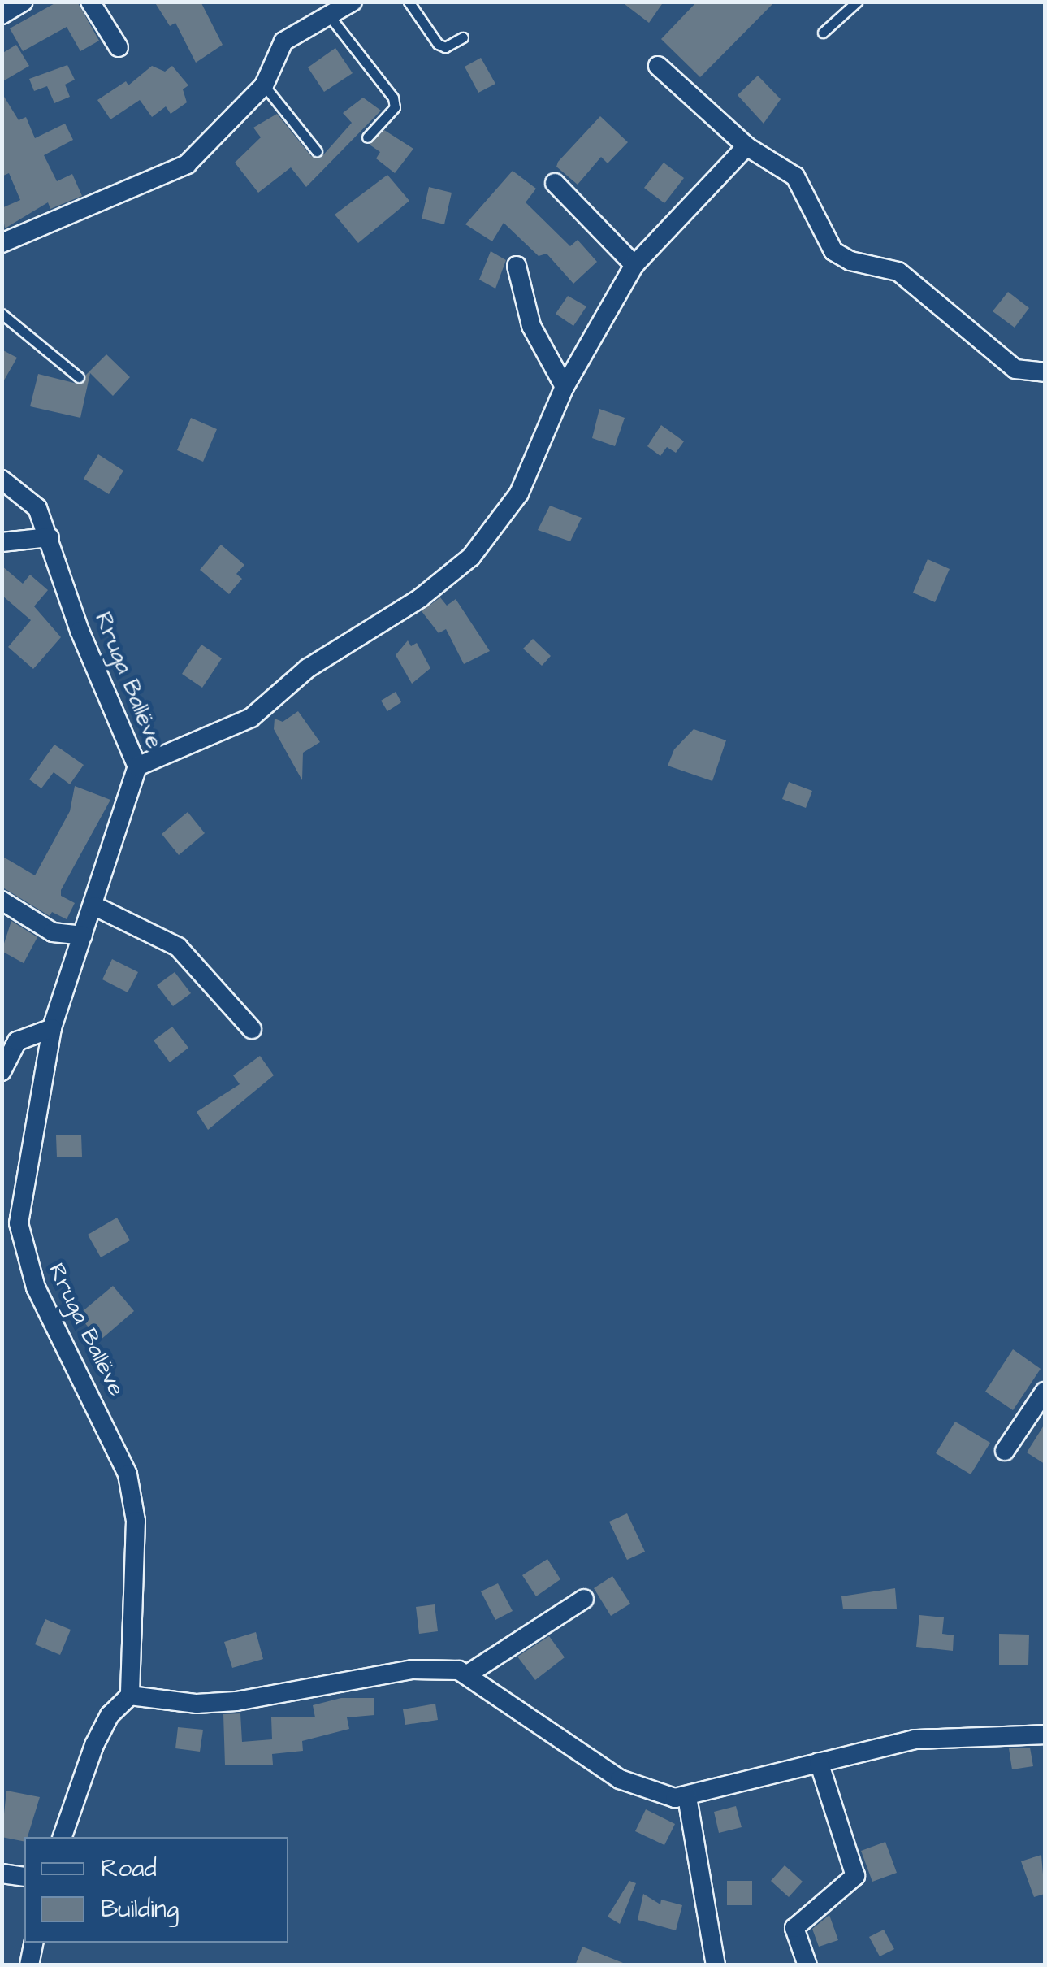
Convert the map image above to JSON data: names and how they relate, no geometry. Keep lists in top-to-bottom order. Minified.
{"streets":{"street":["Rruga Ballëve"]},"legend":["Road","Building"]}
